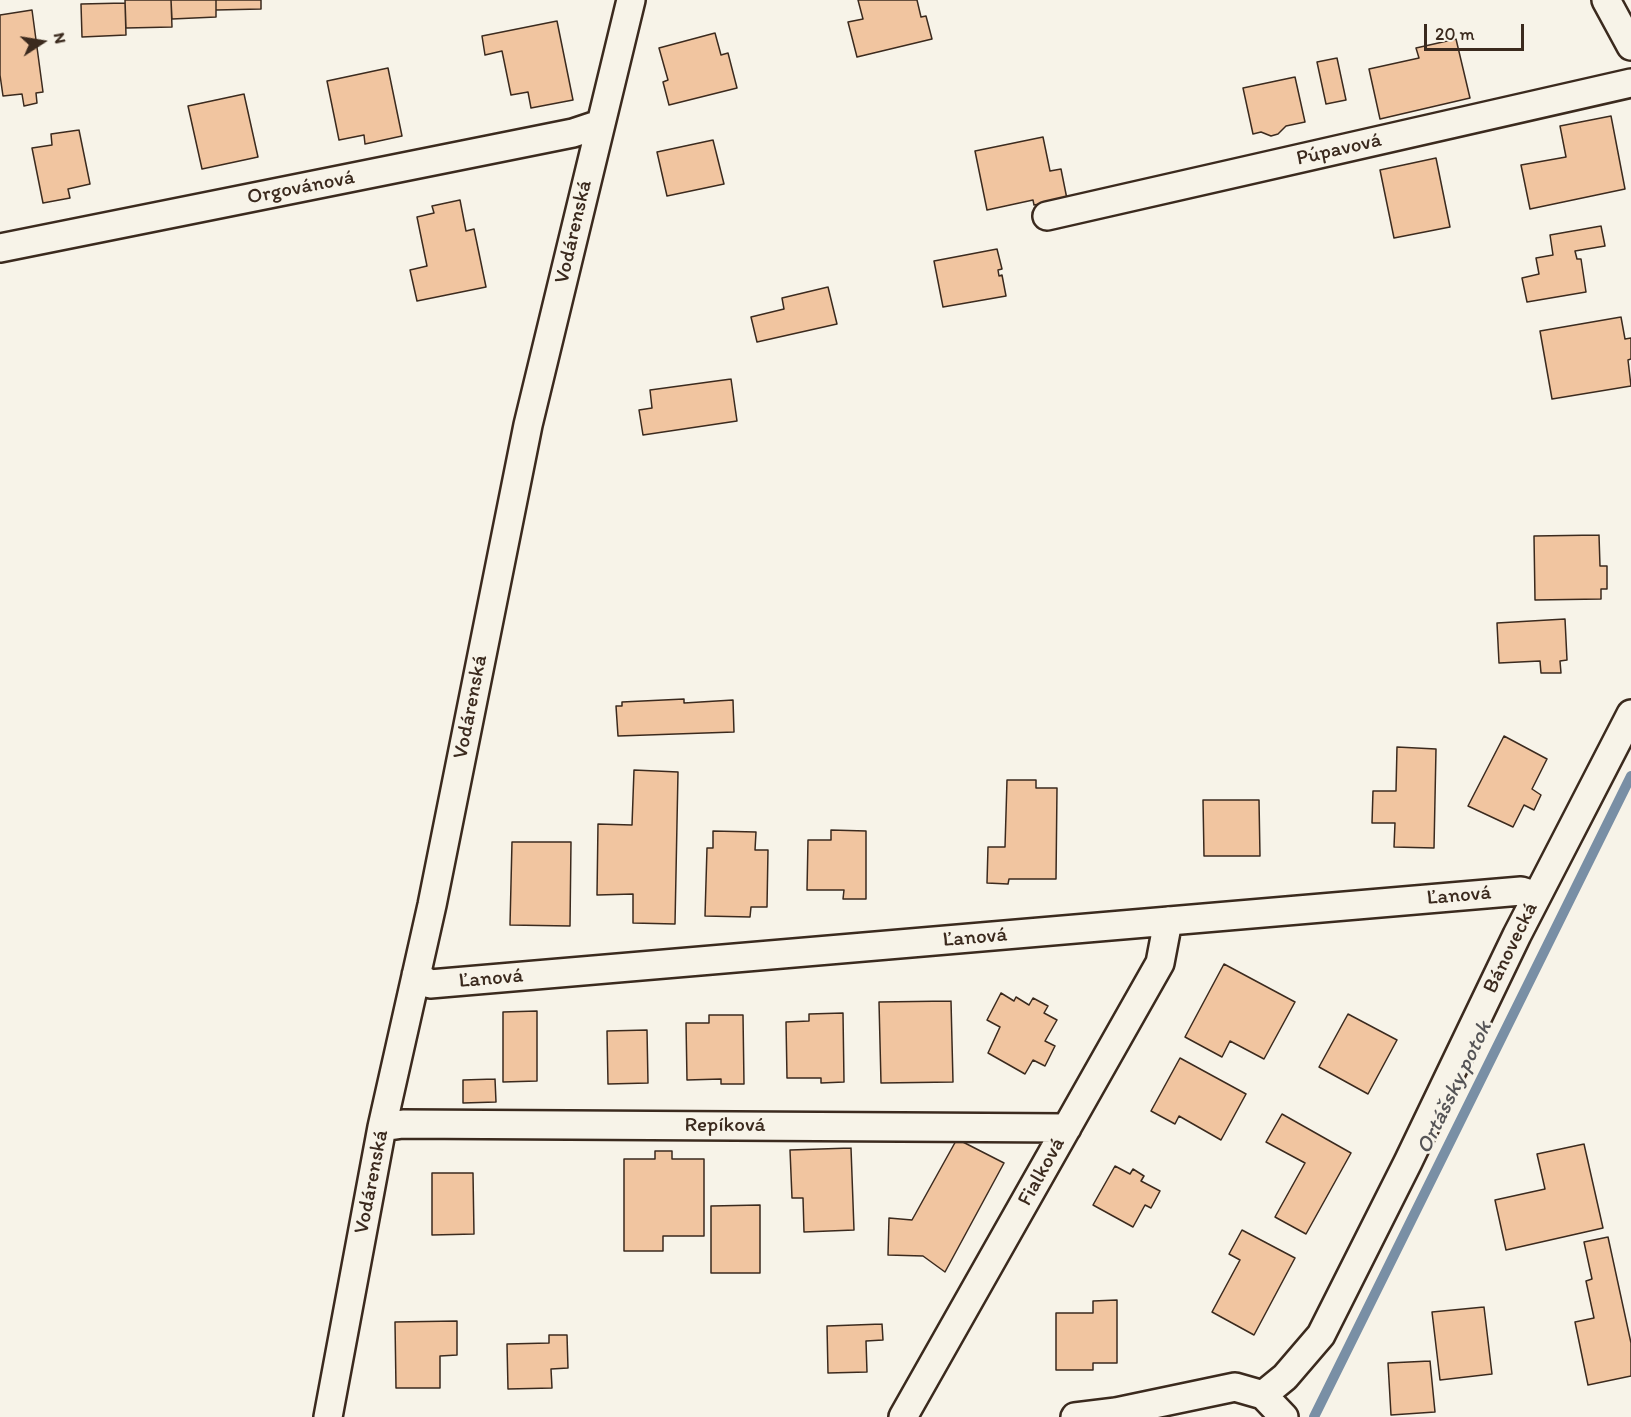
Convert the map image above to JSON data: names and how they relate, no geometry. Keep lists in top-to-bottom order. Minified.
{"streets":{"street":["Púpavová","Orgovánová","Vodárenská","Ľanová","Bánovecká","Repíková","Fialková"]},"crossings":[["Orgovánová","Vodárenská"],["Vodárenská","Ľanová"],["Vodárenská","Repíková"],["Ľanová","Bánovecká"],["Ľanová","Fialková"],["Repíková","Fialková"]],"water":["Ortášsky potok"],"scale_bar":"20 m","north":"right"}
